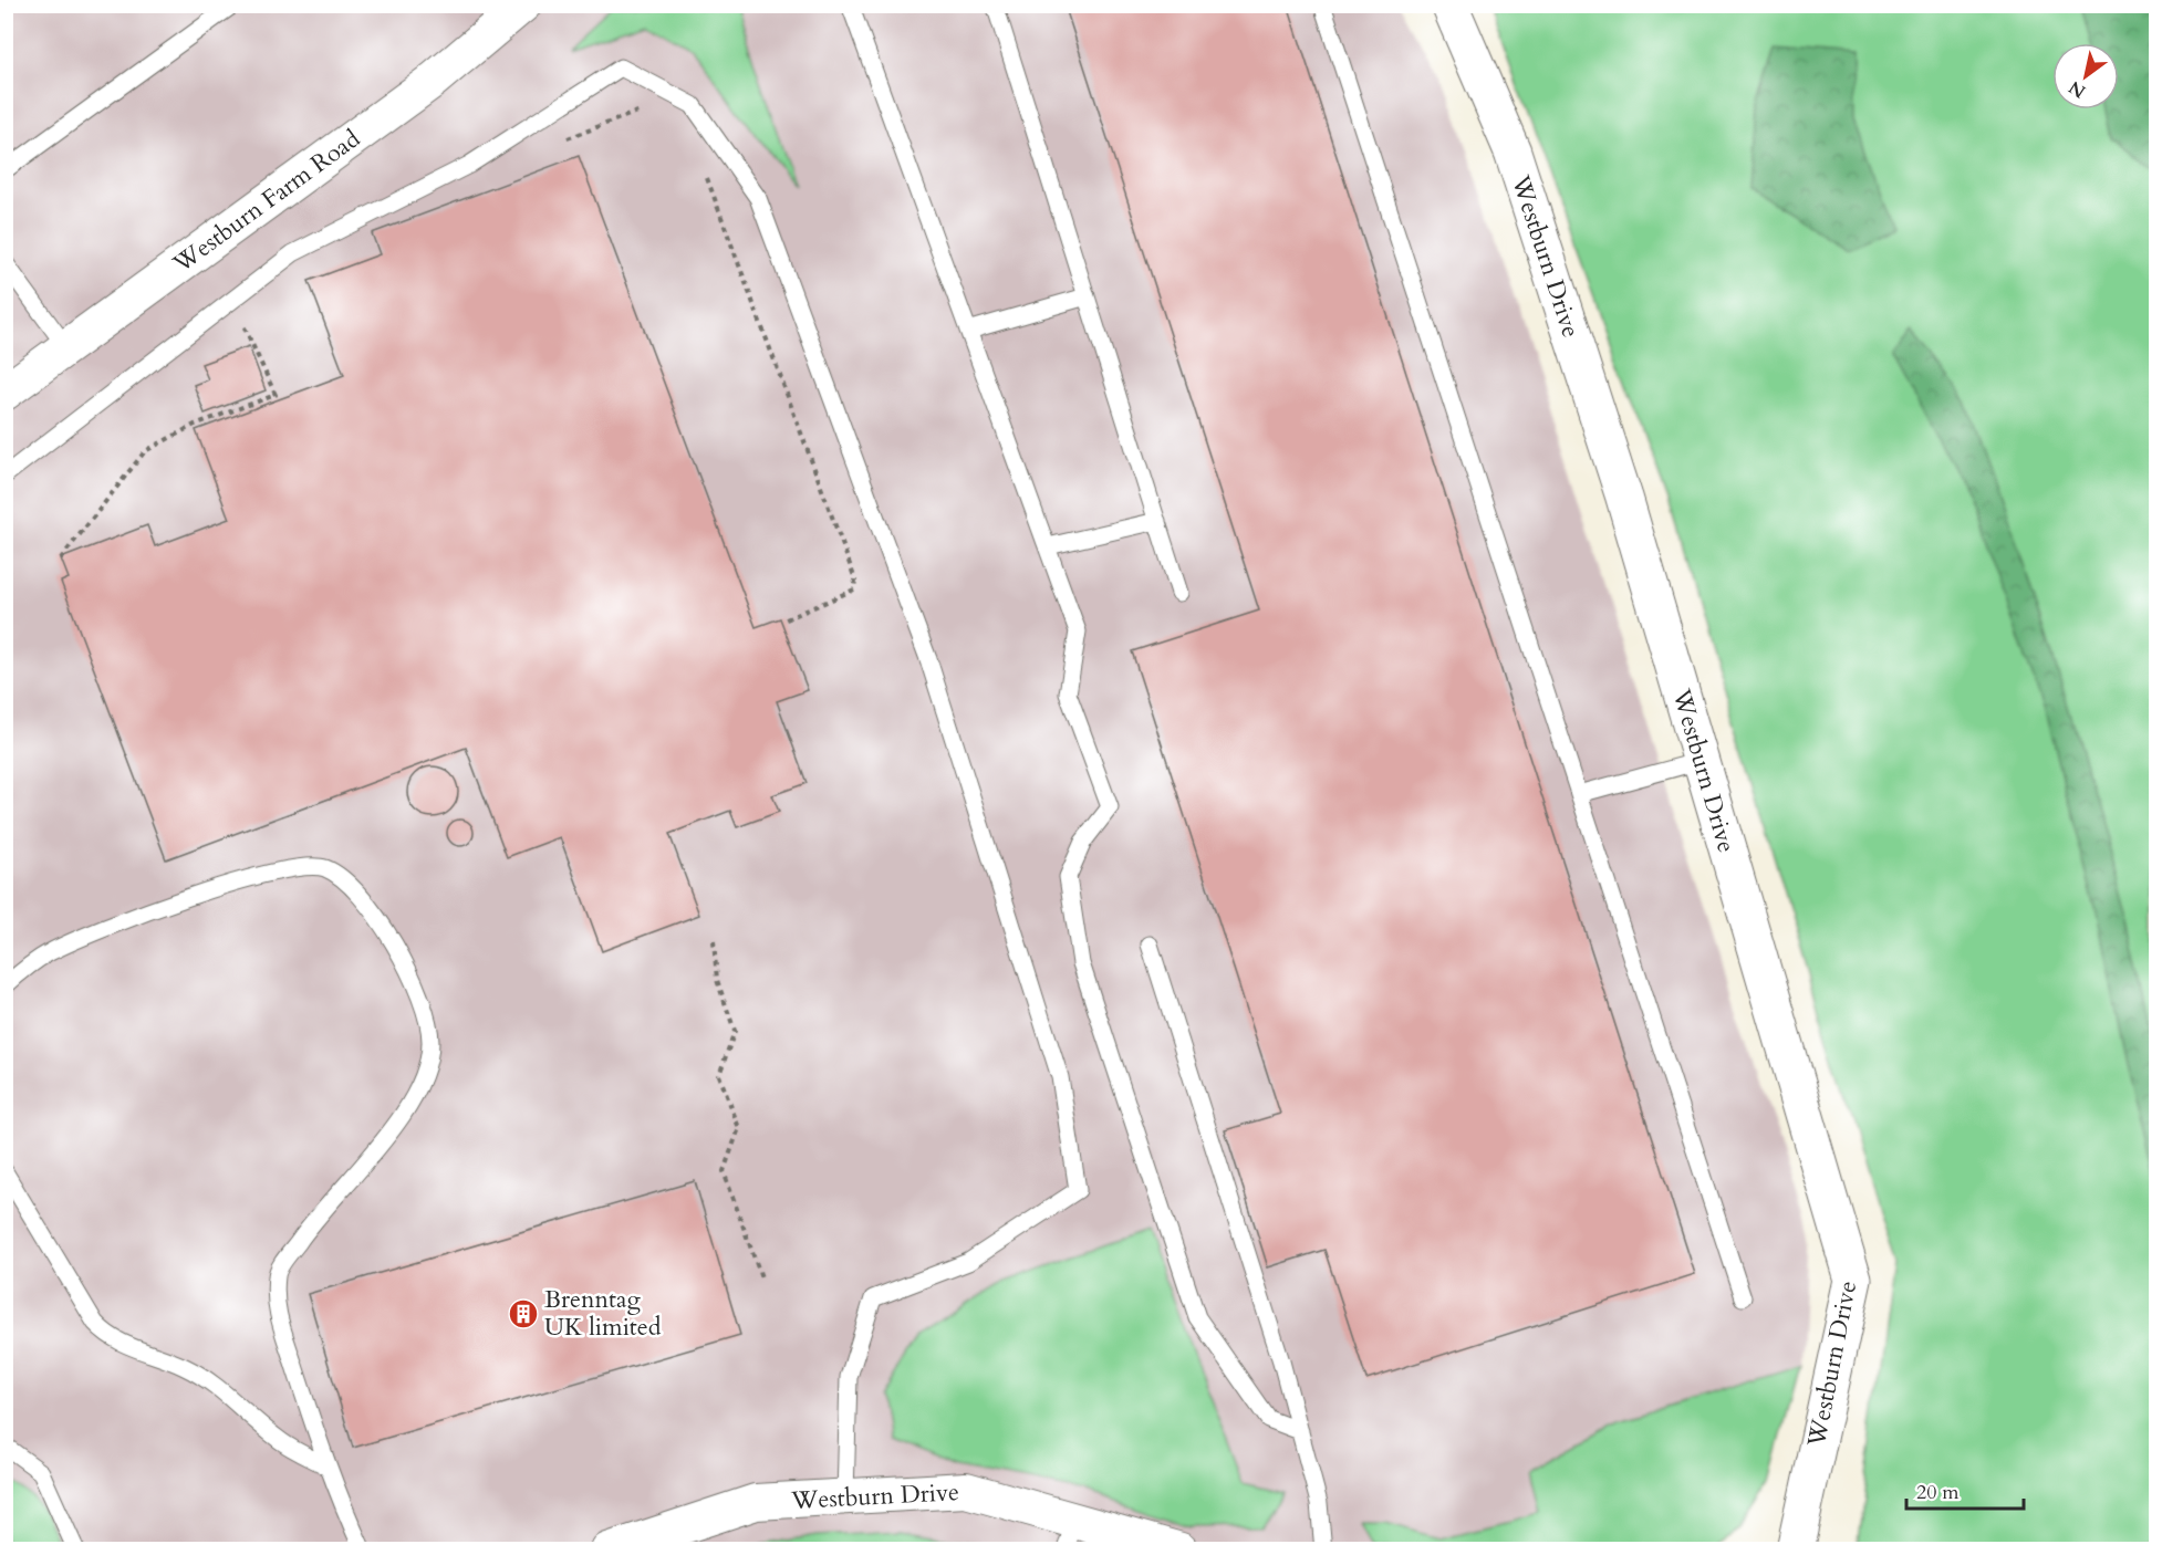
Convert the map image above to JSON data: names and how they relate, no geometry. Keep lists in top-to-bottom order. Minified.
{"streets":{"street":["Westburn Farm Road","Westburn Drive"]},"places":{"building":["Brenntag UK limited"]},"scale_bar":"20 m","north":"bottom left"}
